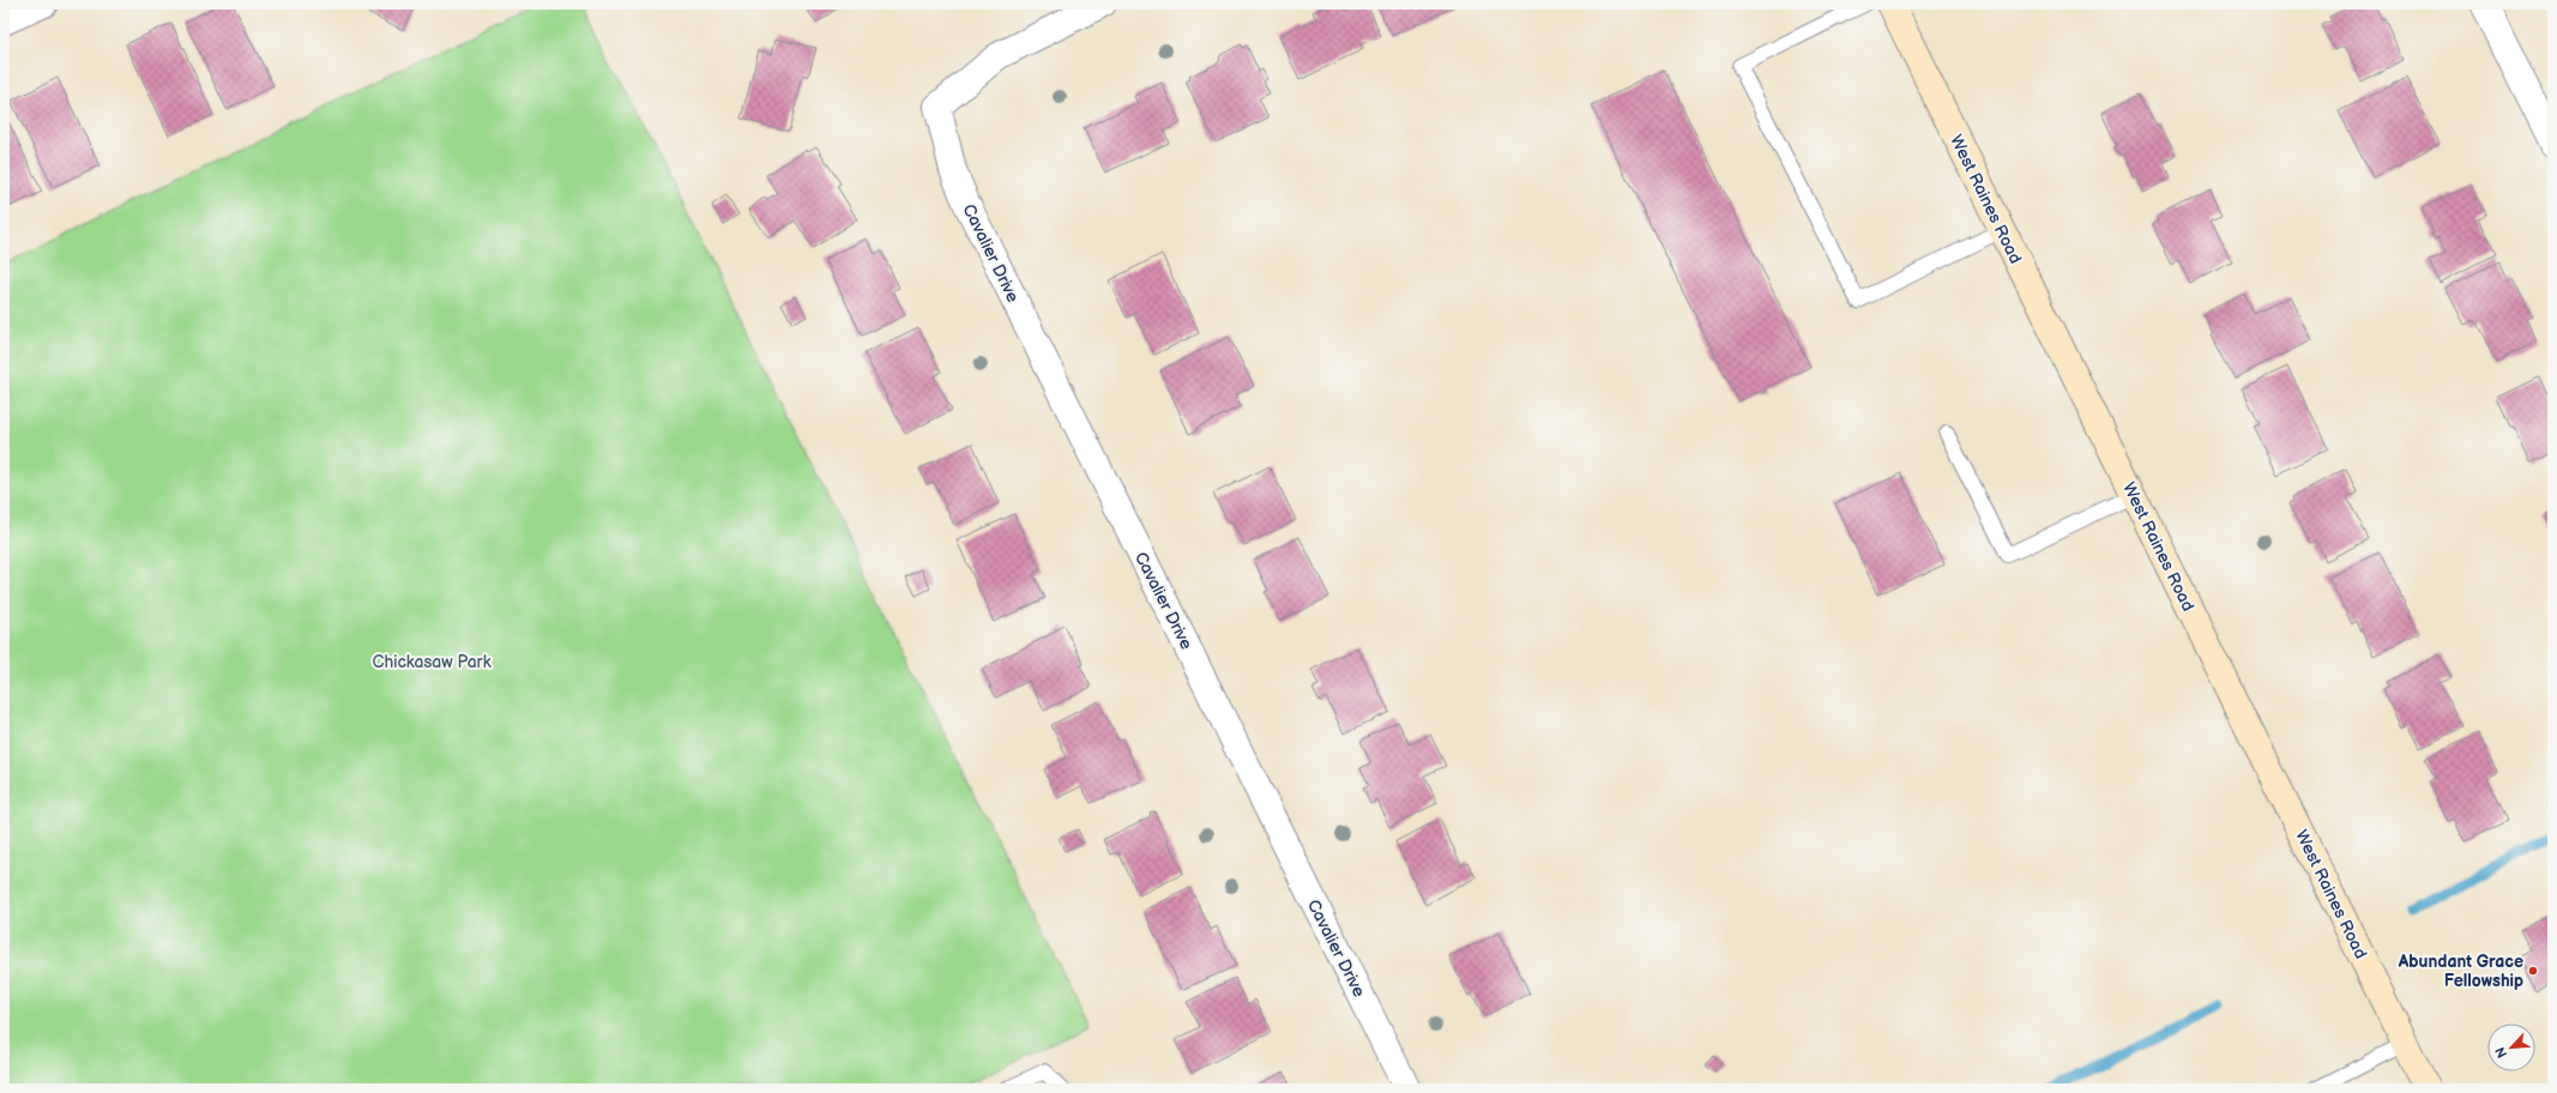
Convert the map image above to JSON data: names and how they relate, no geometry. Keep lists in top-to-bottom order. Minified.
{"streets":{"main road":["West Raines Road"],"street":["Cavalier Drive"]},"parks":["Chickasaw Park"],"places":["Abundant Grace Fellowship"],"north":"bottom left"}
